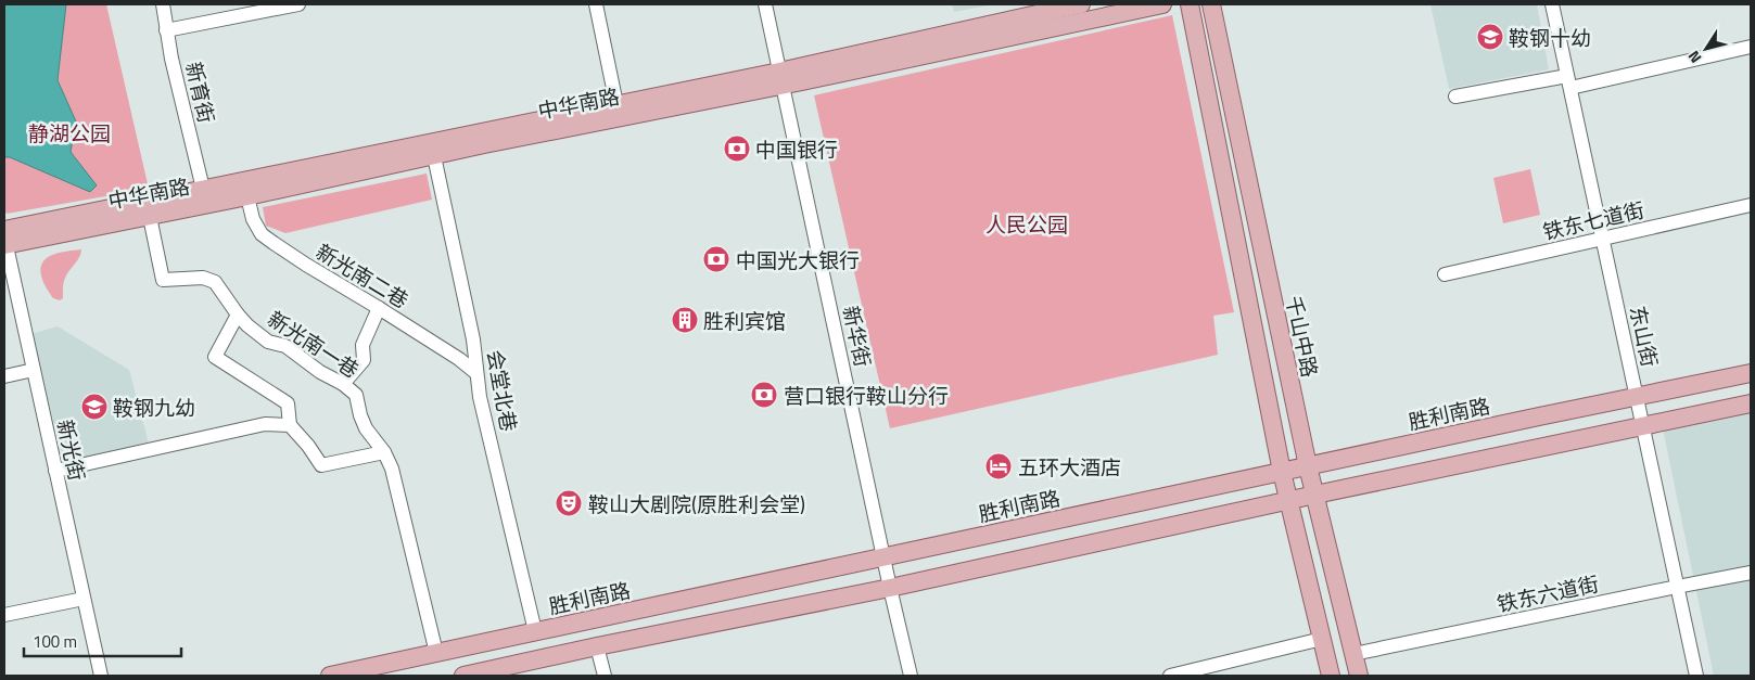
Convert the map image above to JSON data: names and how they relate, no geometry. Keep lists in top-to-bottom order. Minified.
{"streets":{"main road":["中华南路","千山中路","胜利南路"],"street":["新育街","铁东七道街","新光南二巷","新华街","东山街","新光南一巷","会堂北巷","新光街","铁东六道街"]},"crossings":[["中华南路","新光南二巷"],["中华南路","新华街"],["中华南路","新光南一巷"],["中华南路","会堂北巷"],["中华南路","新光街"],["铁东七道街","东山街"],["新光南二巷","会堂北巷"],["新华街","胜利南路"],["千山中路","胜利南路"],["千山中路","铁东六道街"],["东山街","胜利南路"],["东山街","铁东六道街"],["新光南一巷","胜利南路"],["会堂北巷","胜利南路"]],"parks":["静湖公园","人民公园"],"places":{"school or university":["鞍钢十幼","鞍钢九幼"],"bank":["中国银行","中国光大银行","营口银行鞍山分行"],"building":["胜利宾馆"],"hotel":["五环大酒店"],"theatre":["鞍山大剧院(原胜利会堂)"]},"scale_bar":"100 m","north":"bottom left"}
